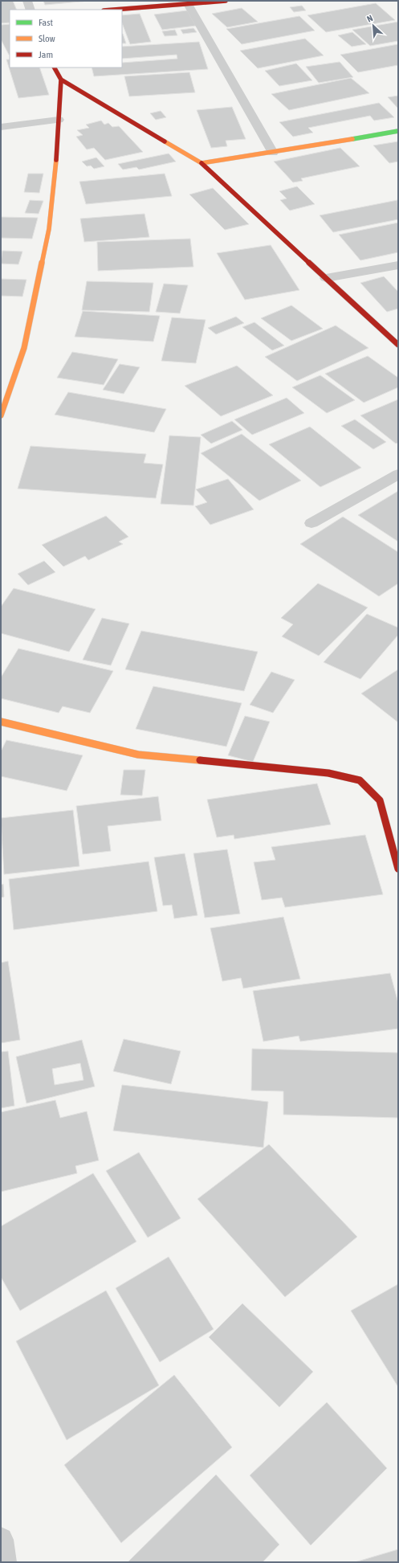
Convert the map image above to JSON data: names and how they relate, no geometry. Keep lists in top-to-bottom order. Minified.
{"legend":["Fast","Slow","Jam"],"north":"top left"}
